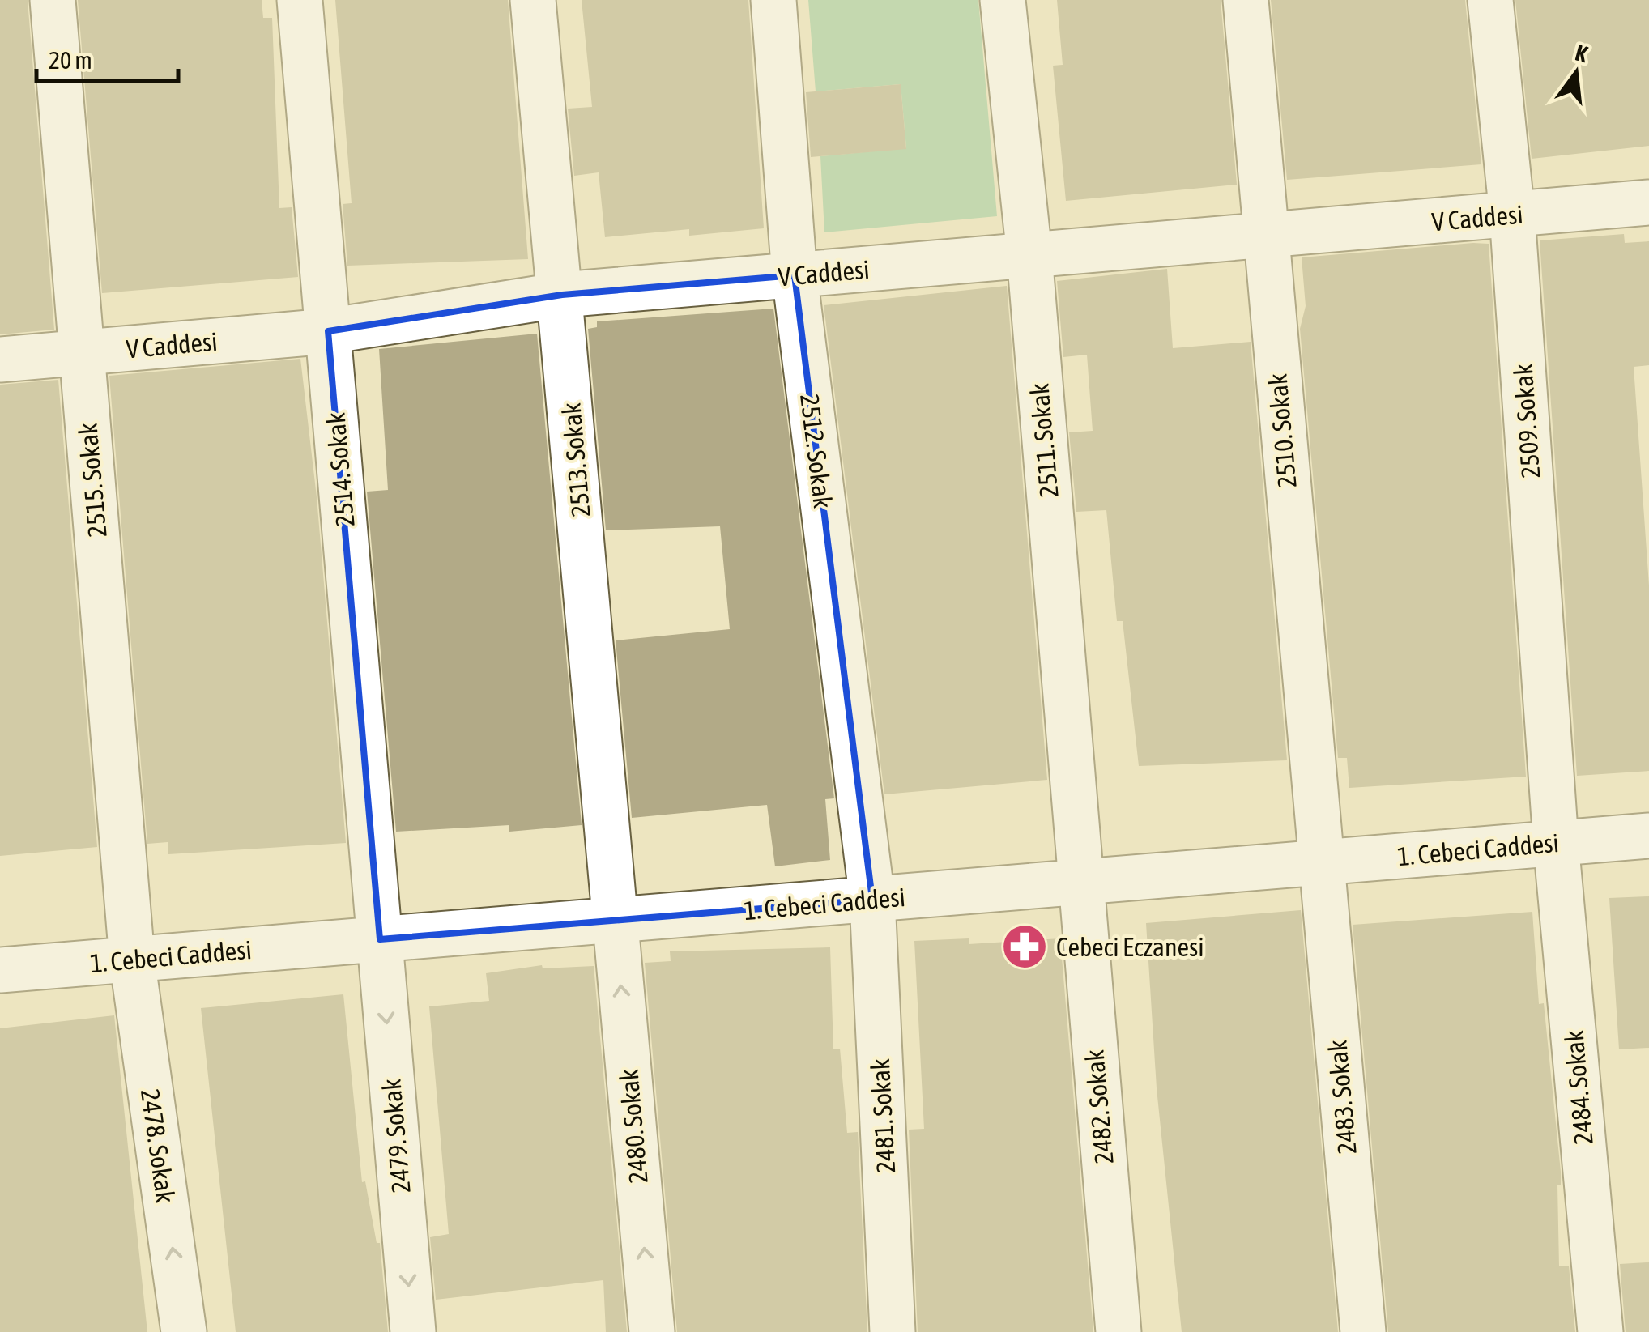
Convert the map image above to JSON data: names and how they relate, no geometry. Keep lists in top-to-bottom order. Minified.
{"streets":{"street":["V Caddesi","2509. Sokak","2510. Sokak","2511. Sokak","2512. Sokak","2513. Sokak","2514. Sokak","2515. Sokak","1. Cebeci Caddesi","2484. Sokak","2483. Sokak","2482. Sokak","2481. Sokak","2480. Sokak","2479. Sokak","2478. Sokak"]},"crossings":[["V Caddesi","2509. Sokak"],["V Caddesi","2510. Sokak"],["V Caddesi","2511. Sokak"],["V Caddesi","2512. Sokak"],["V Caddesi","2513. Sokak"],["V Caddesi","2514. Sokak"],["V Caddesi","2515. Sokak"],["2509. Sokak","1. Cebeci Caddesi"],["2509. Sokak","2484. Sokak"],["2510. Sokak","1. Cebeci Caddesi"],["2510. Sokak","2483. Sokak"],["2511. Sokak","1. Cebeci Caddesi"],["2511. Sokak","2482. Sokak"],["2512. Sokak","1. Cebeci Caddesi"],["2512. Sokak","2481. Sokak"],["2513. Sokak","1. Cebeci Caddesi"],["2513. Sokak","2480. Sokak"],["2514. Sokak","1. Cebeci Caddesi"],["2514. Sokak","2479. Sokak"],["2515. Sokak","1. Cebeci Caddesi"],["2515. Sokak","2478. Sokak"],["1. Cebeci Caddesi","2484. Sokak"],["1. Cebeci Caddesi","2483. Sokak"],["1. Cebeci Caddesi","2482. Sokak"],["1. Cebeci Caddesi","2481. Sokak"],["1. Cebeci Caddesi","2480. Sokak"],["1. Cebeci Caddesi","2479. Sokak"],["1. Cebeci Caddesi","2478. Sokak"]],"one_way":["2480. Sokak","2479. Sokak","2478. Sokak"],"places":{"pharmacy":["Cebeci Eczanesi"]},"scale_bar":"20 m","north":"top"}
